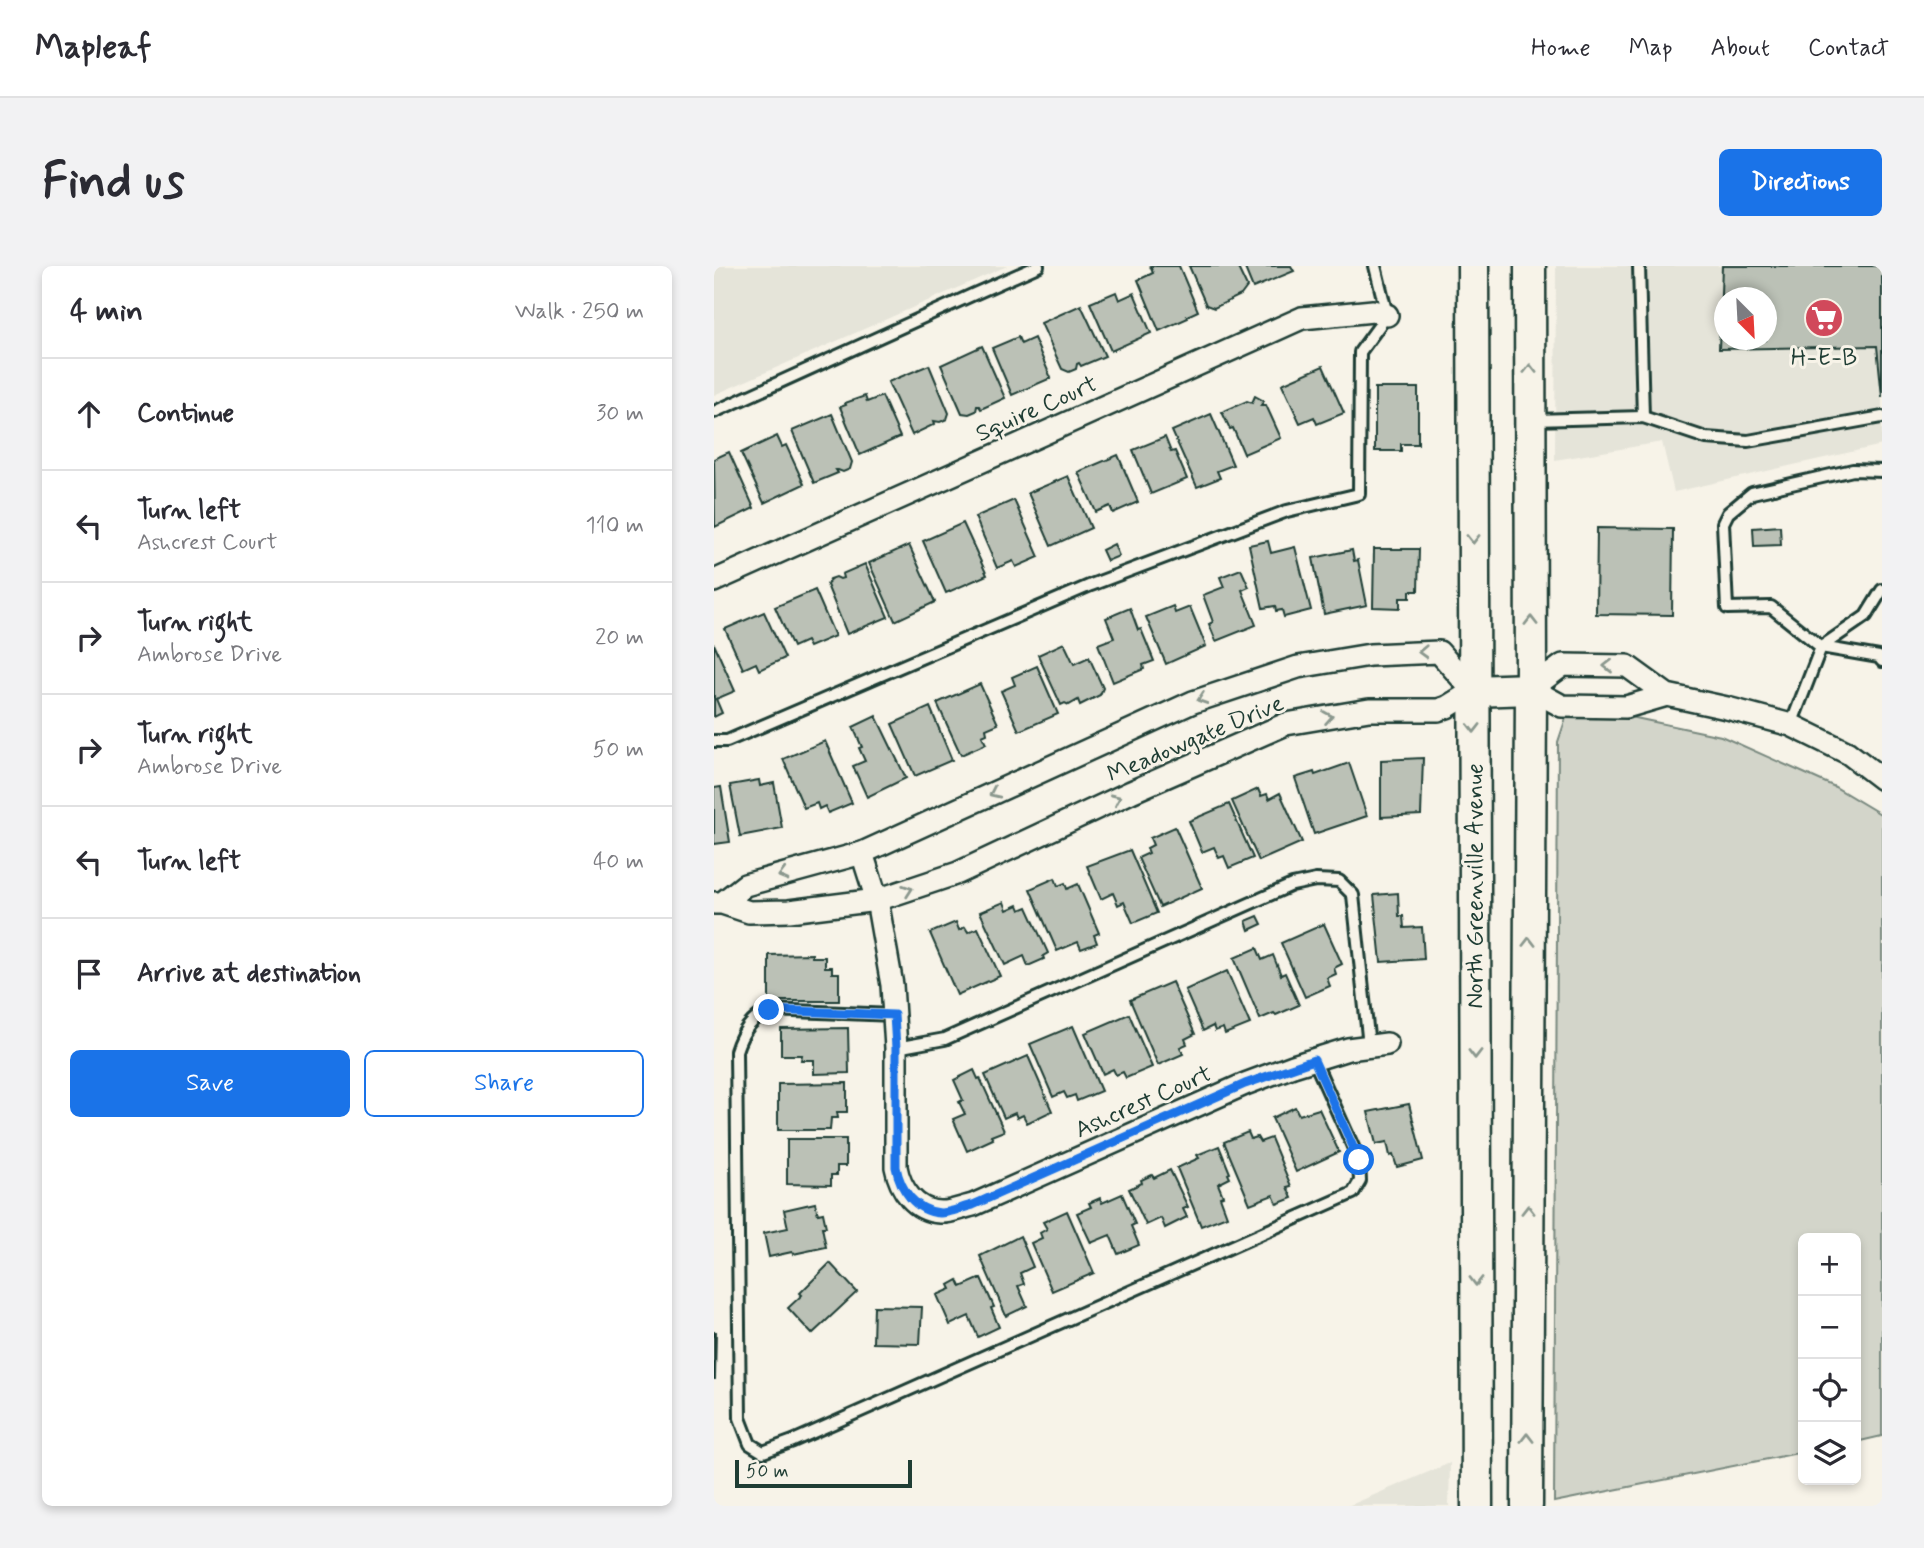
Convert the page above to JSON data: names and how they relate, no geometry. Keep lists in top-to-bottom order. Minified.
{"streets":{"main road":["North Greenville Avenue"],"street":["Squire Court","Meadowgate Drive","Ashcrest Court"]},"crossings":[["Meadowgate Drive","North Greenville Avenue"]],"places":{"supermarket":["H-E-B"]},"scale_bar":"50 m","north":"bottom right","page":{"header":"Mapleaf","nav":["Home","Map","About","Contact"],"buttons":["Directions",["Save","Share"]],"title":"Find us","heading":["4 min","Walk · 250 m"],"list":[["Continue","30 m"],["Turn left","Ashcrest Court","110 m"],["Turn right","Ambrose Drive","20 m"],["Turn right","Ambrose Drive","50 m"],["Turn left","40 m"],"Arrive at destination"],"map_buttons":["+","−"],"scale":"50 m"}}
